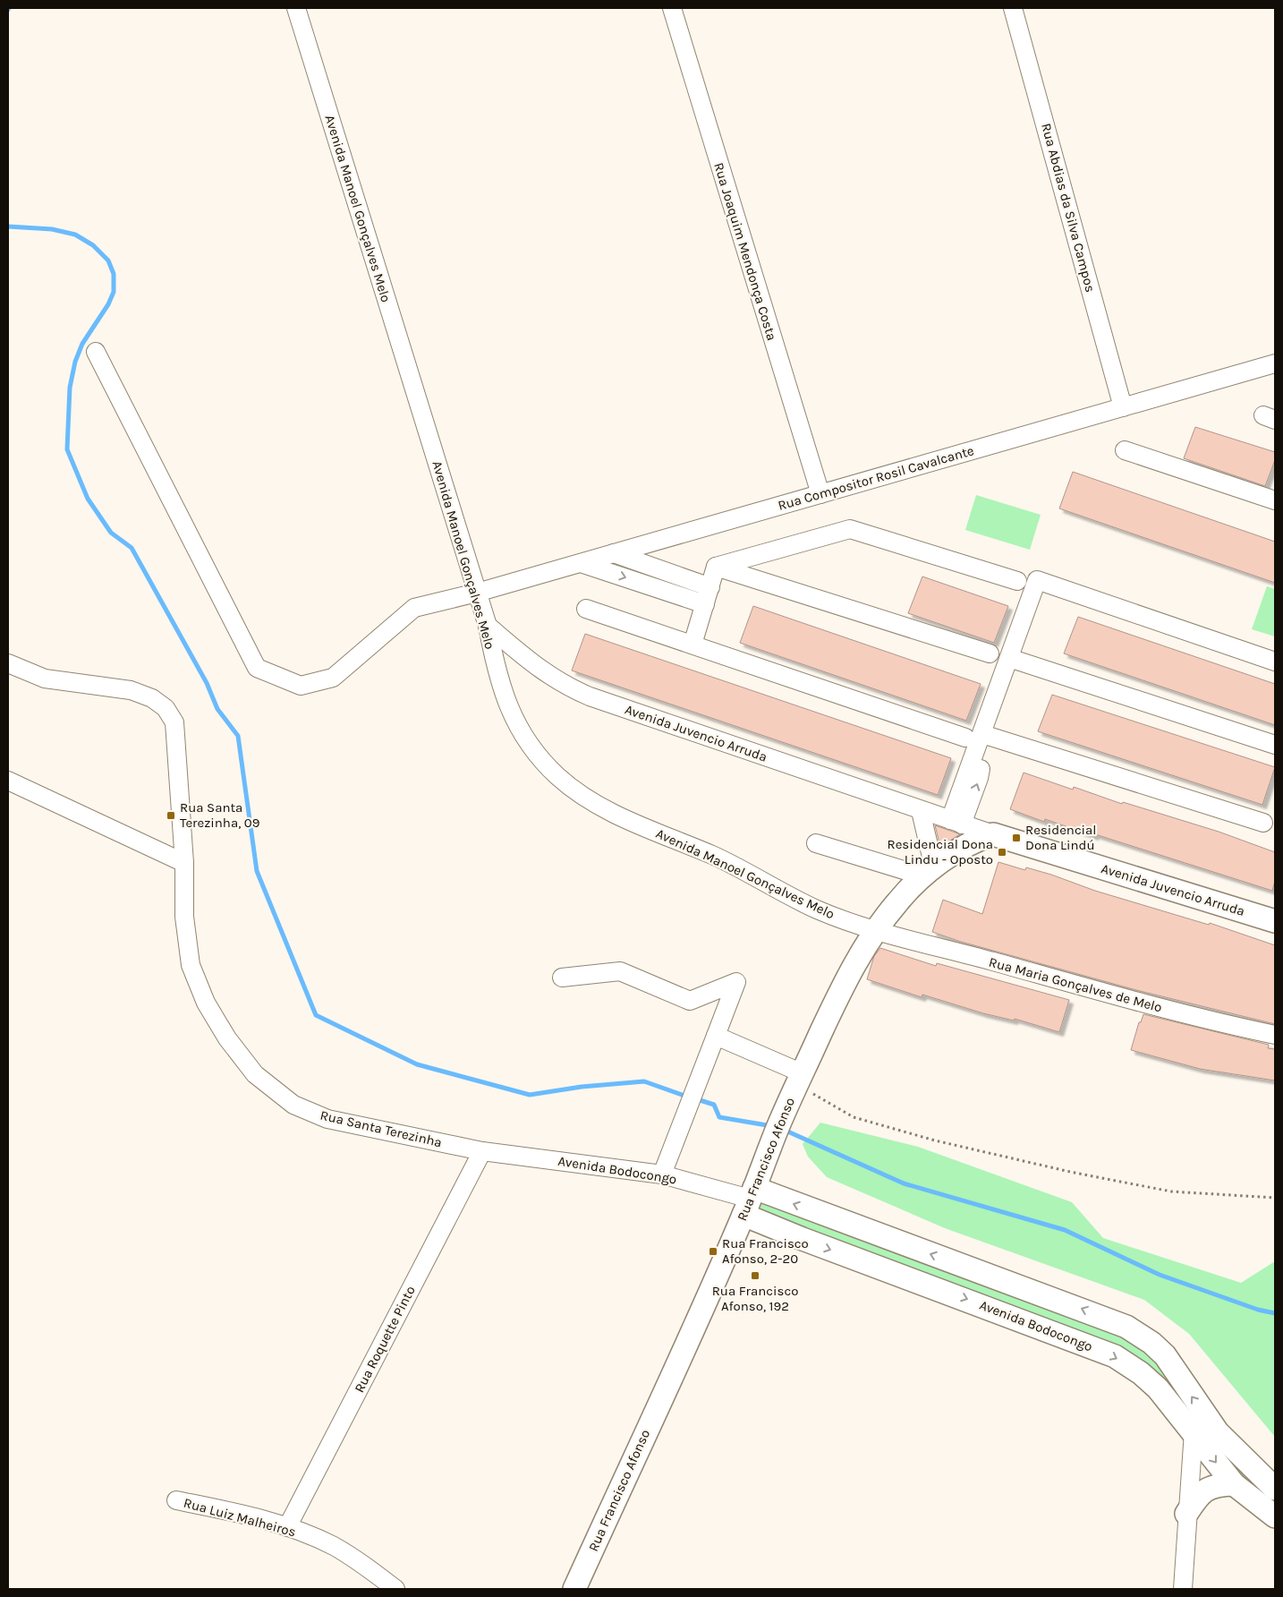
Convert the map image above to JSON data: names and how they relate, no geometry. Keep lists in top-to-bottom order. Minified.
{"streets":{"street":["Rua Abdias da Silva Campos","Avenida Manoel Gonçalves Melo","Rua Joaquim Mendonça Costa","Rua Compositor Rosil Cavalcante","Avenida Juvencio Arruda","Rua Maria Gonçalves de Melo","Rua Santa Terezinha","Rua Francisco Afonso","Avenida Bodocongo","Rua Roquette Pinto","Rua Luiz Malheiros"]},"crossings":[["Rua Abdias da Silva Campos","Rua Compositor Rosil Cavalcante"],["Avenida Manoel Gonçalves Melo","Rua Compositor Rosil Cavalcante"],["Avenida Manoel Gonçalves Melo","Avenida Juvencio Arruda"],["Avenida Manoel Gonçalves Melo","Rua Maria Gonçalves de Melo"],["Avenida Manoel Gonçalves Melo","Rua Francisco Afonso"],["Rua Joaquim Mendonça Costa","Rua Compositor Rosil Cavalcante"],["Avenida Juvencio Arruda","Rua Francisco Afonso"],["Rua Maria Gonçalves de Melo","Rua Francisco Afonso"],["Rua Santa Terezinha","Avenida Bodocongo"],["Rua Santa Terezinha","Rua Roquette Pinto"],["Rua Francisco Afonso","Avenida Bodocongo"],["Avenida Bodocongo","Rua Roquette Pinto"],["Rua Roquette Pinto","Rua Luiz Malheiros"]],"places":{"transit":["Rua Santa Terezinha, 09","Residencial Dona Lindú","Residencial Dona Lindu - Oposto","Rua Francisco Afonso, 2-20","Rua Francisco Afonso, 192"]}}
